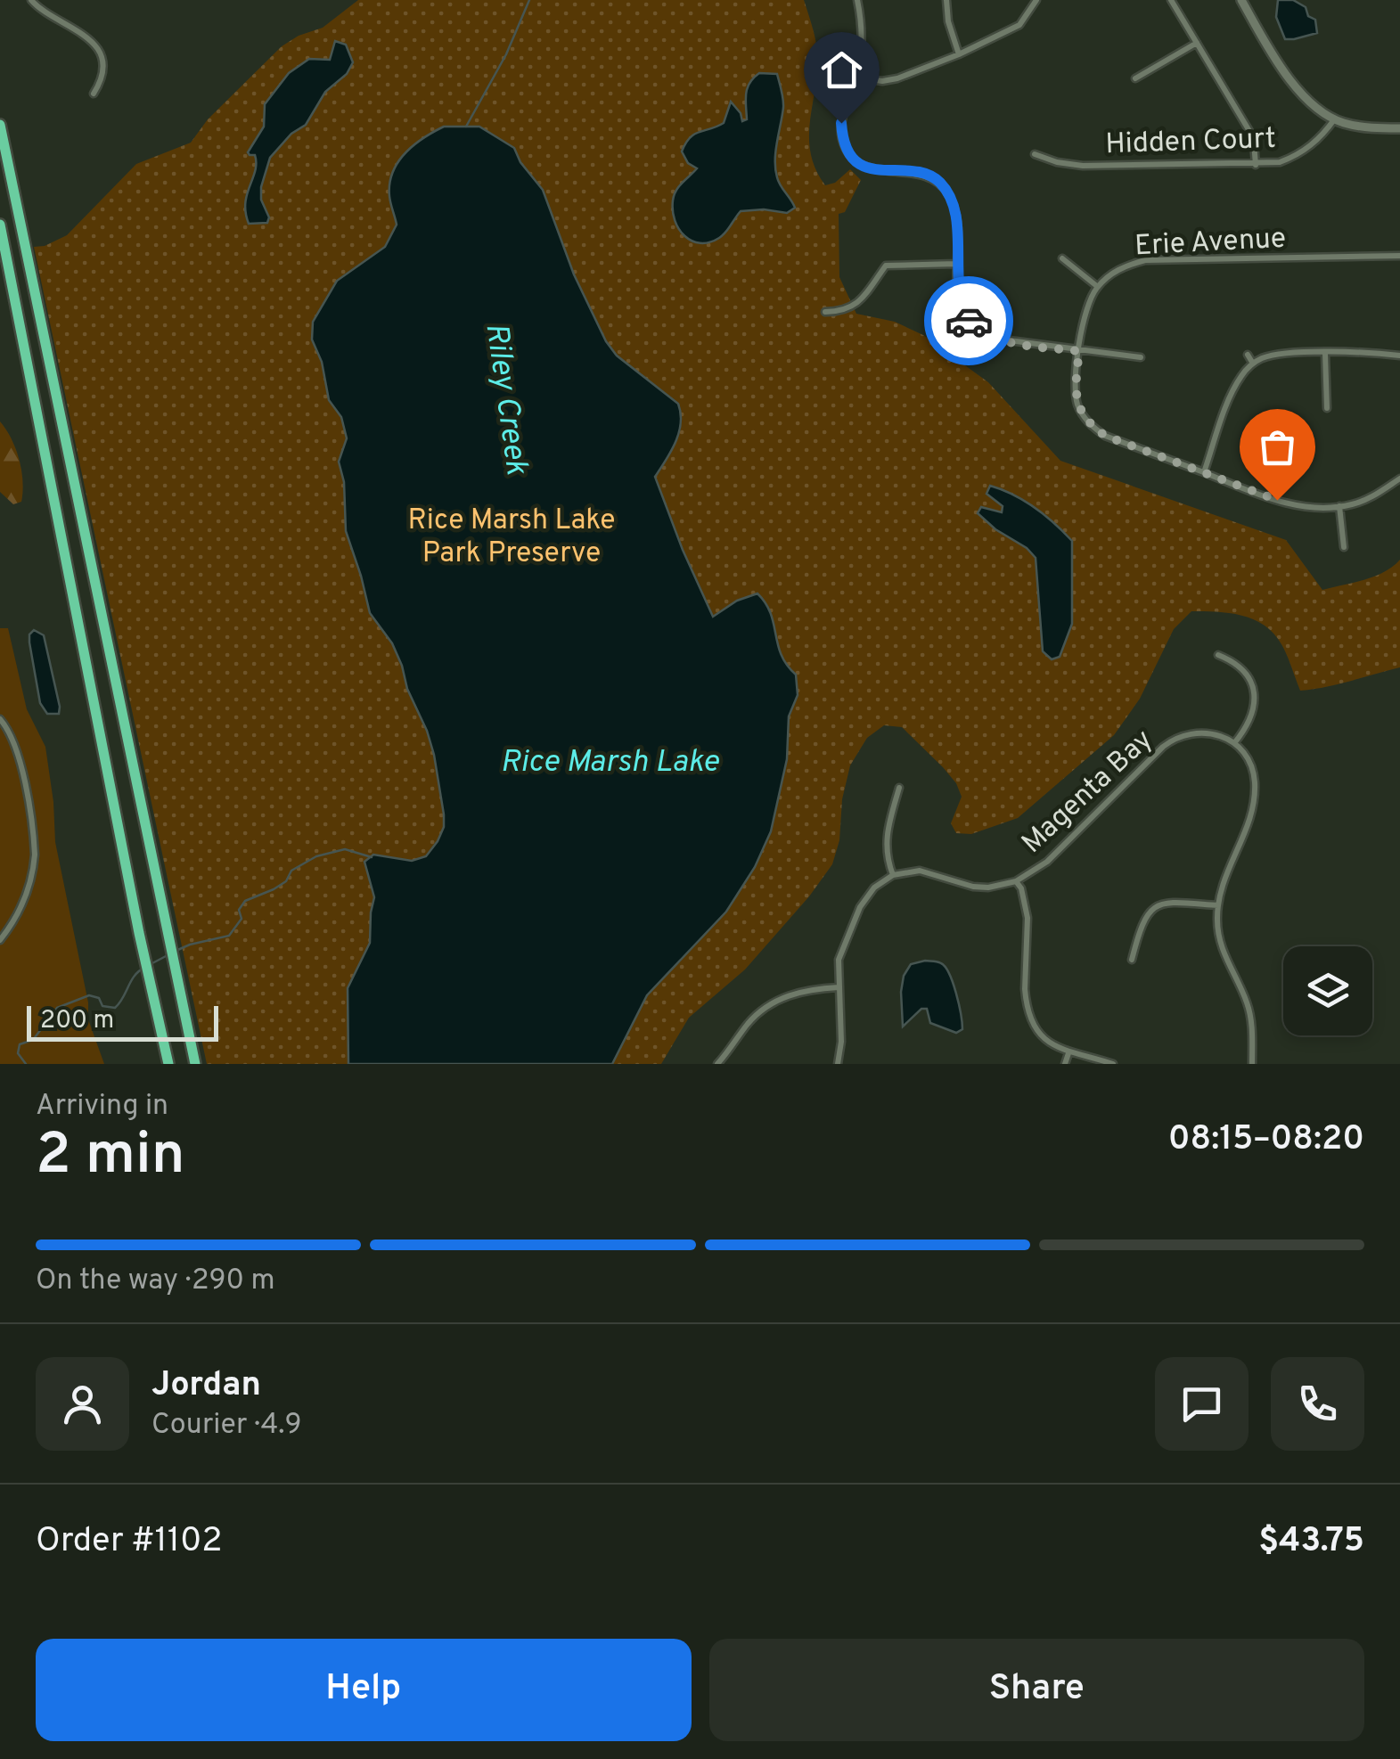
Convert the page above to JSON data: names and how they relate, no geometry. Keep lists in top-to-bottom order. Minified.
{"streets":{"street":["Hidden Court","Erie Avenue","Magenta Bay"]},"water":["Riley Creek","Rice Marsh Lake"],"parks":["Rice Marsh Lake Park Preserve"],"scale_bar":"200 m","page":{"scale":"200 m","heading":["2 min","Arriving in","08:15–08:20"],"panel":["Jordan","Courier · 4.9","Order #1102","$43.75"],"bar":"On the way · 290 m","buttons":["Help","Share"]}}
